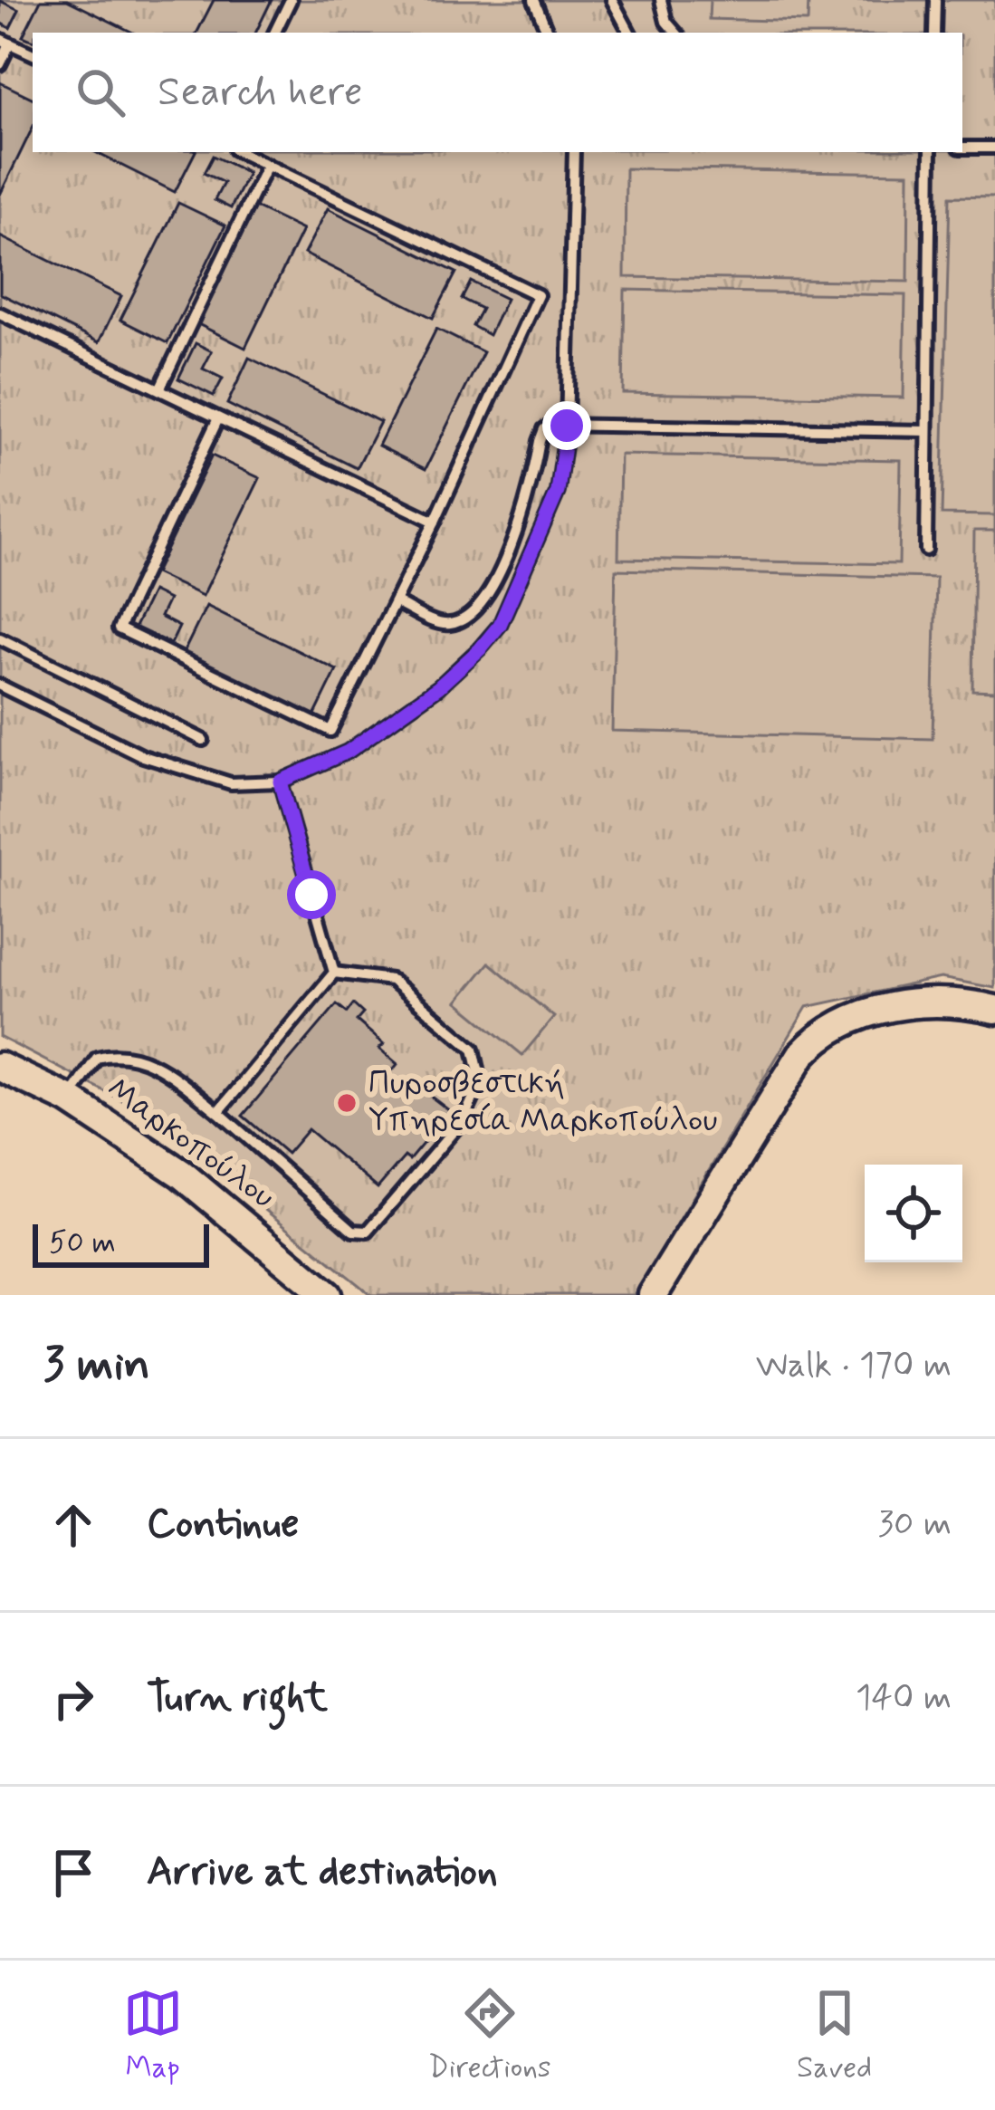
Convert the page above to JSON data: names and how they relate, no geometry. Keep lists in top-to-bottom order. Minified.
{"streets":{"main road":["Μαρκοπούλου"]},"places":["Πυροσβεστική Υπηρεσία Μαρκοπούλου"],"scale_bar":"50 m","page":{"search":"Search here","scale":"50 m","heading":["3 min","Walk · 170 m"],"list":[["Continue","30 m"],["Turn right","140 m"],"Arrive at destination"],"nav":["Map","Directions","Saved"]}}
